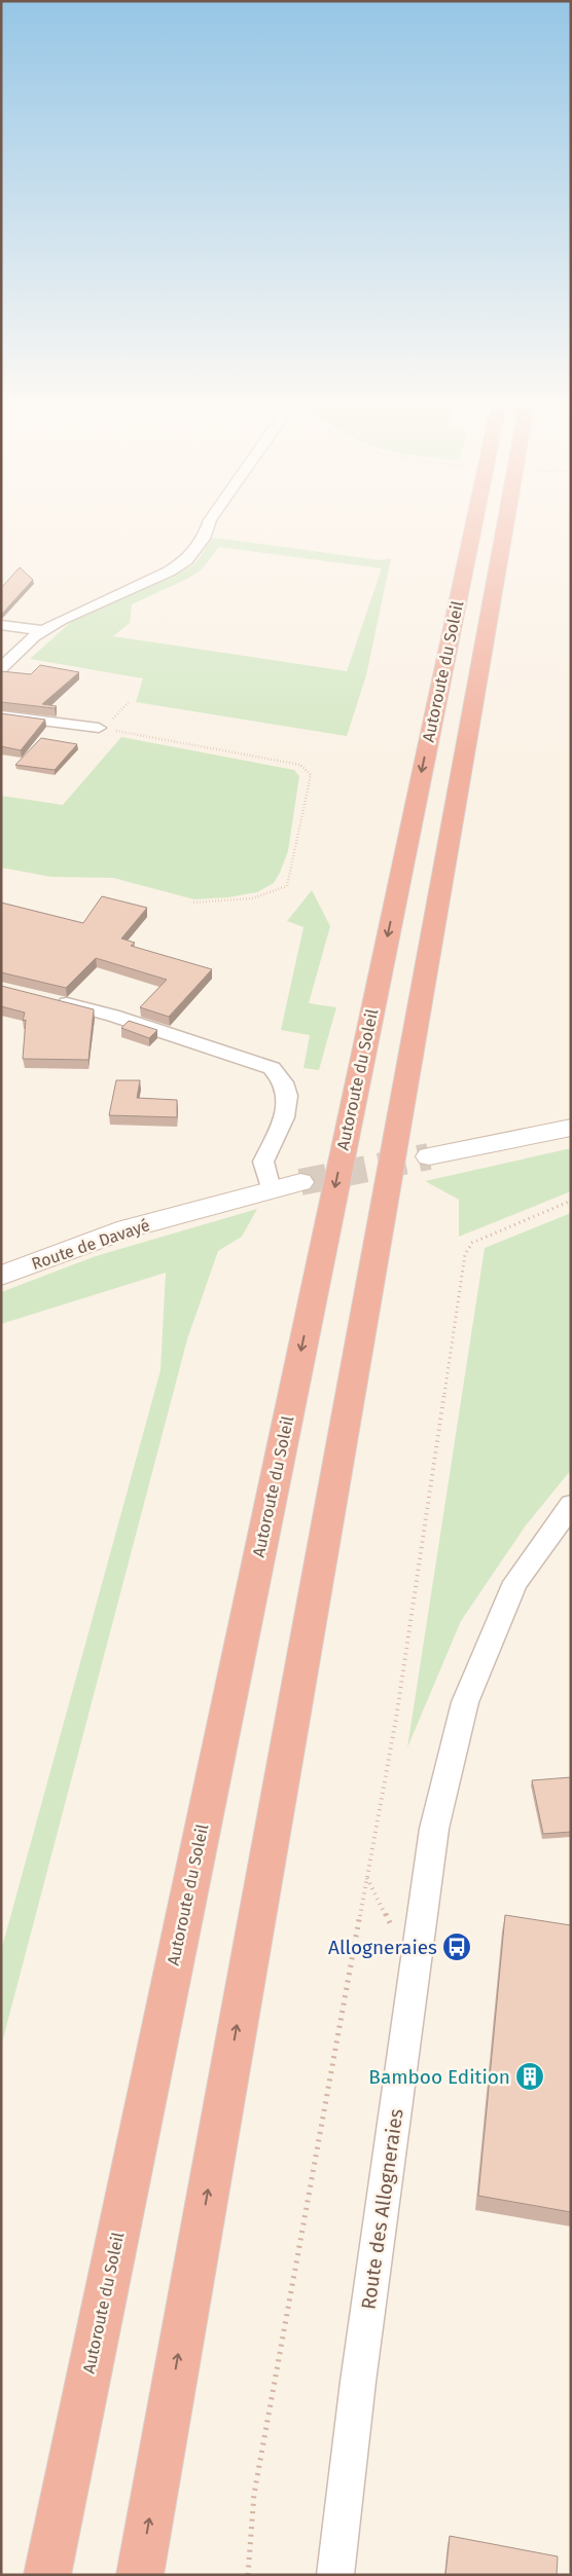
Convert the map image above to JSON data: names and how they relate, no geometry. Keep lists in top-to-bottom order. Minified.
{"streets":{"highway":["Autoroute du Soleil"],"street":["Route de Davayé","Route des Allogneraies"]},"places":{"bus stop":["Allogneraies"],"building":["Bamboo Edition"]}}
